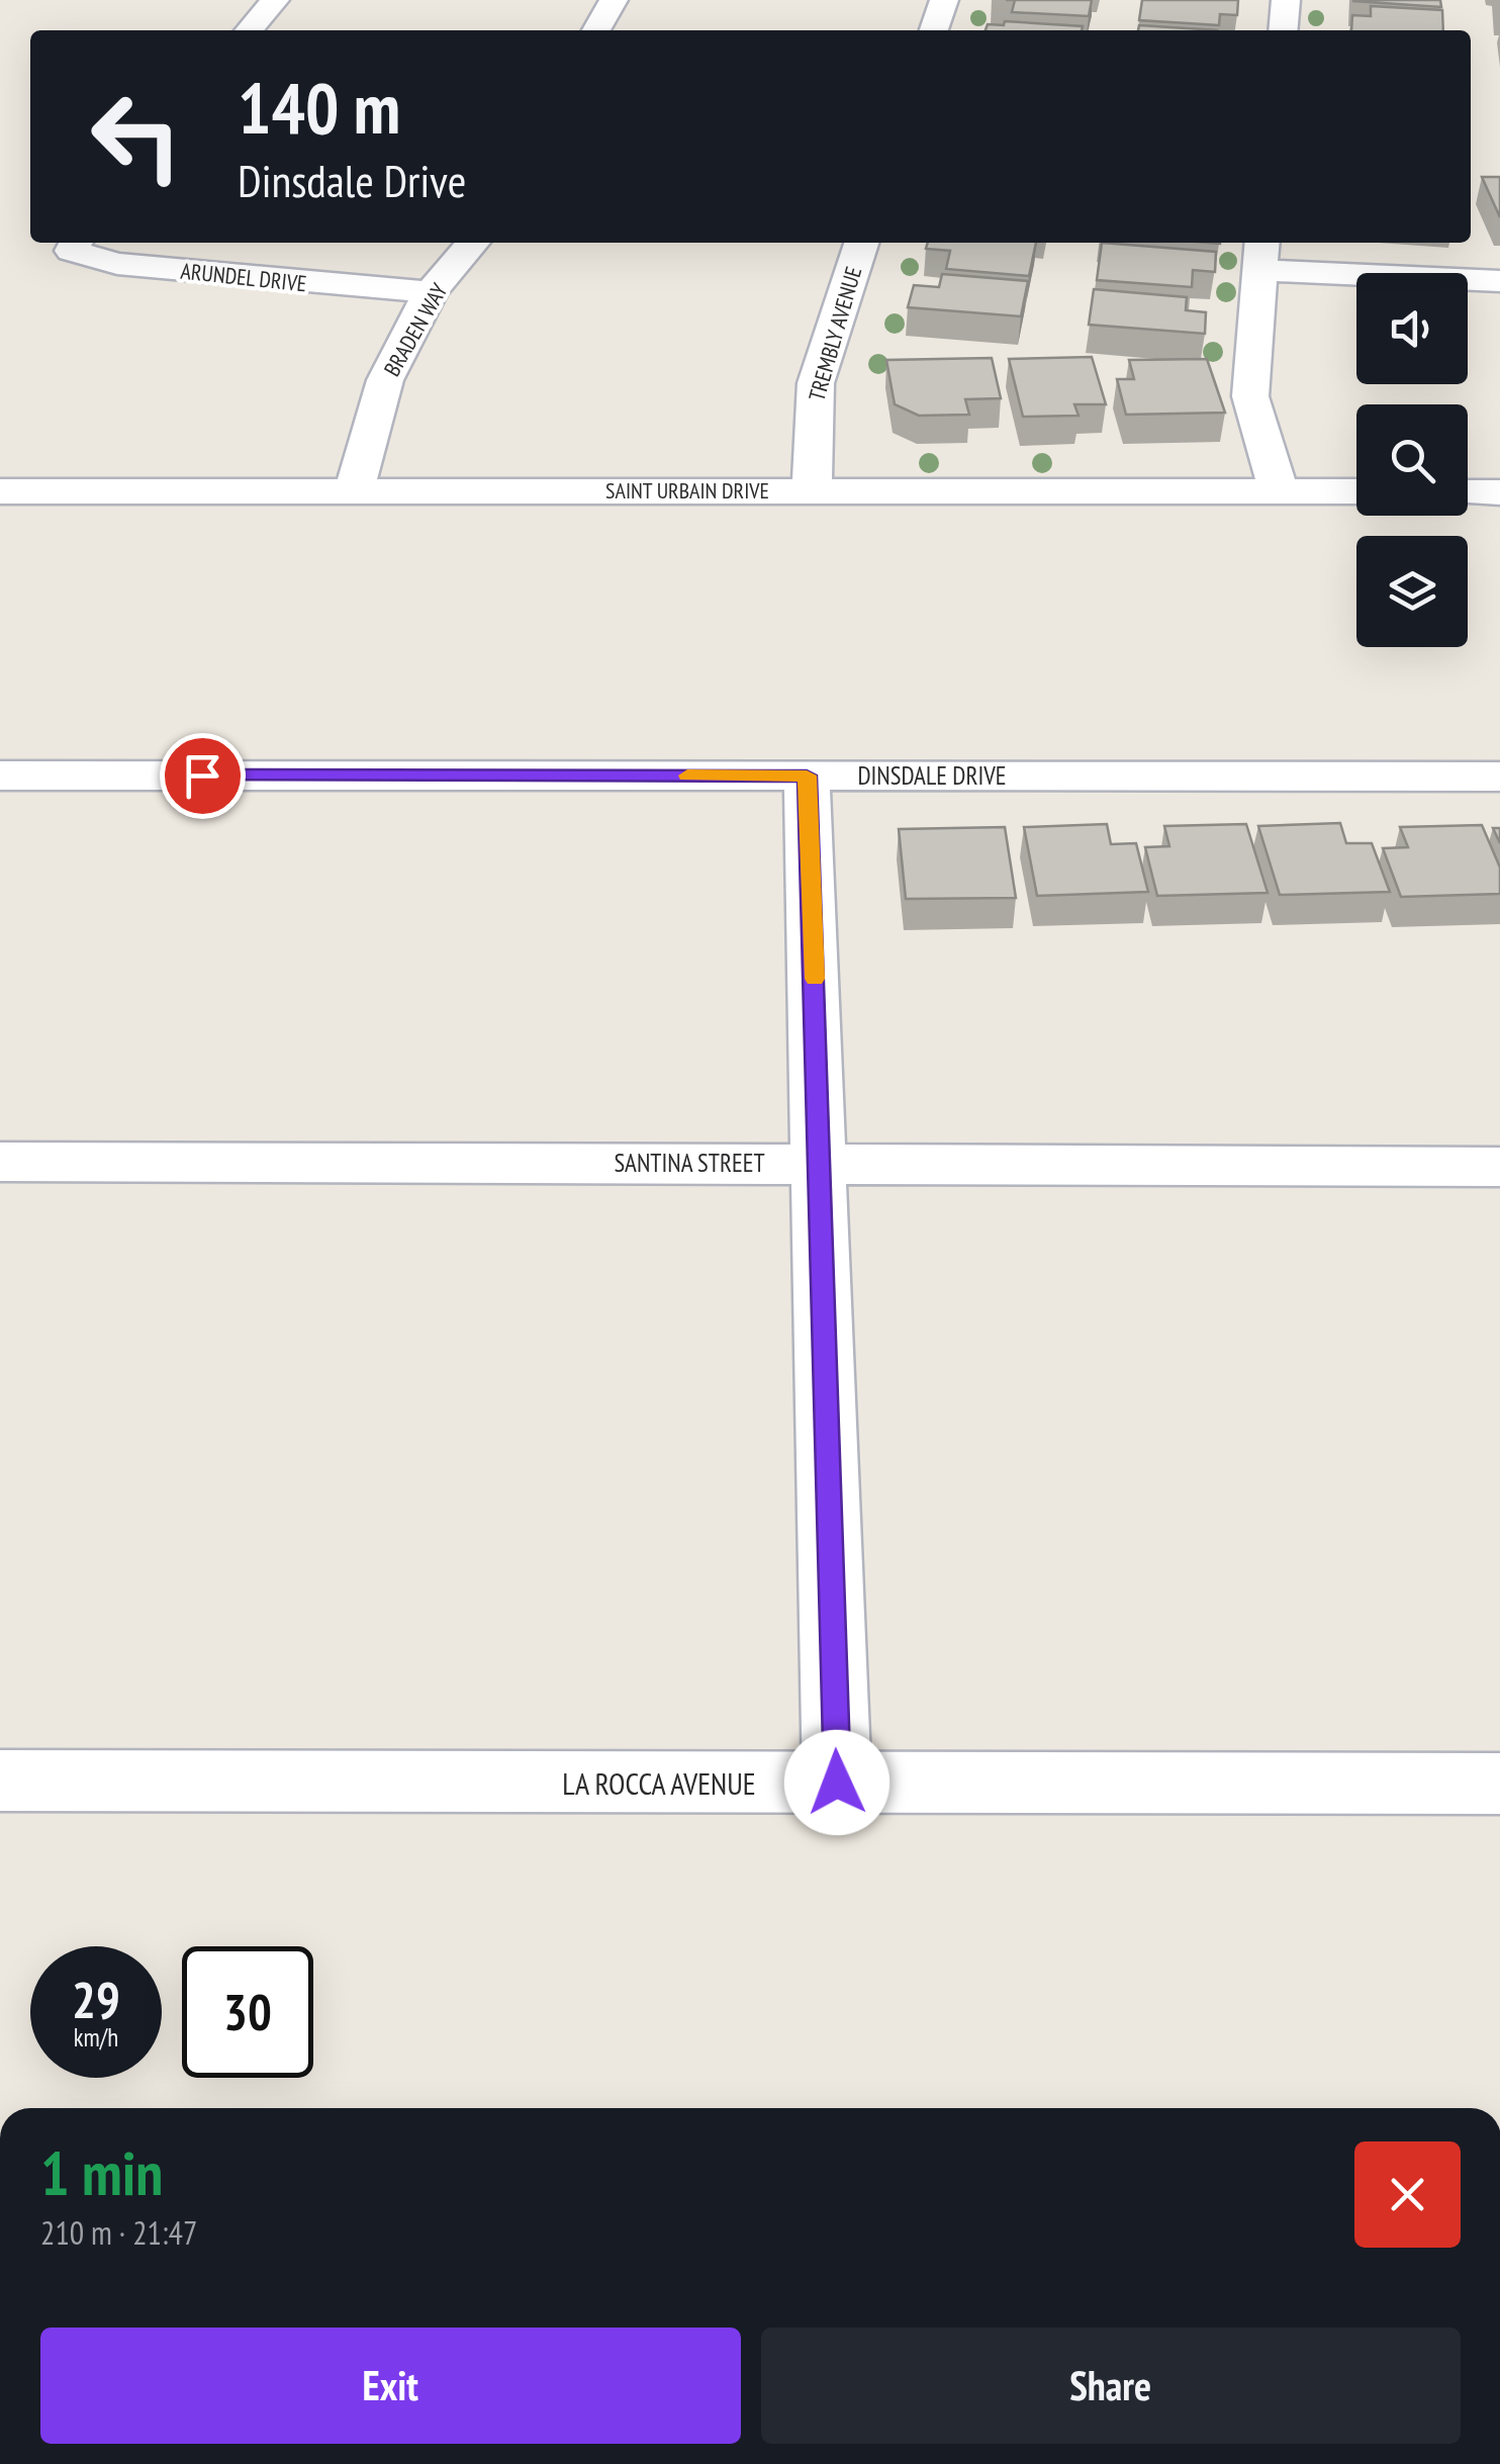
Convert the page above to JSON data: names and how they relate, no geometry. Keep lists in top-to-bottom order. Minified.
{"streets":{"street":["ARUNDEL DRIVE","BRADEN WAY","TREMBLY AVENUE","SAINT URBAIN DRIVE","DINSDALE DRIVE","SANTINA STREET","LA ROCCA AVENUE"]},"crossings":[["ARUNDEL DRIVE","BRADEN WAY"],["BRADEN WAY","SAINT URBAIN DRIVE"],["TREMBLY AVENUE","SAINT URBAIN DRIVE"]],"page":{"turn":["140 m","Dinsdale Drive"],"speed":"29 km/h","limit":"30","heading":["1 min","210 m · 21:47"],"buttons":["Exit","Share"]}}
